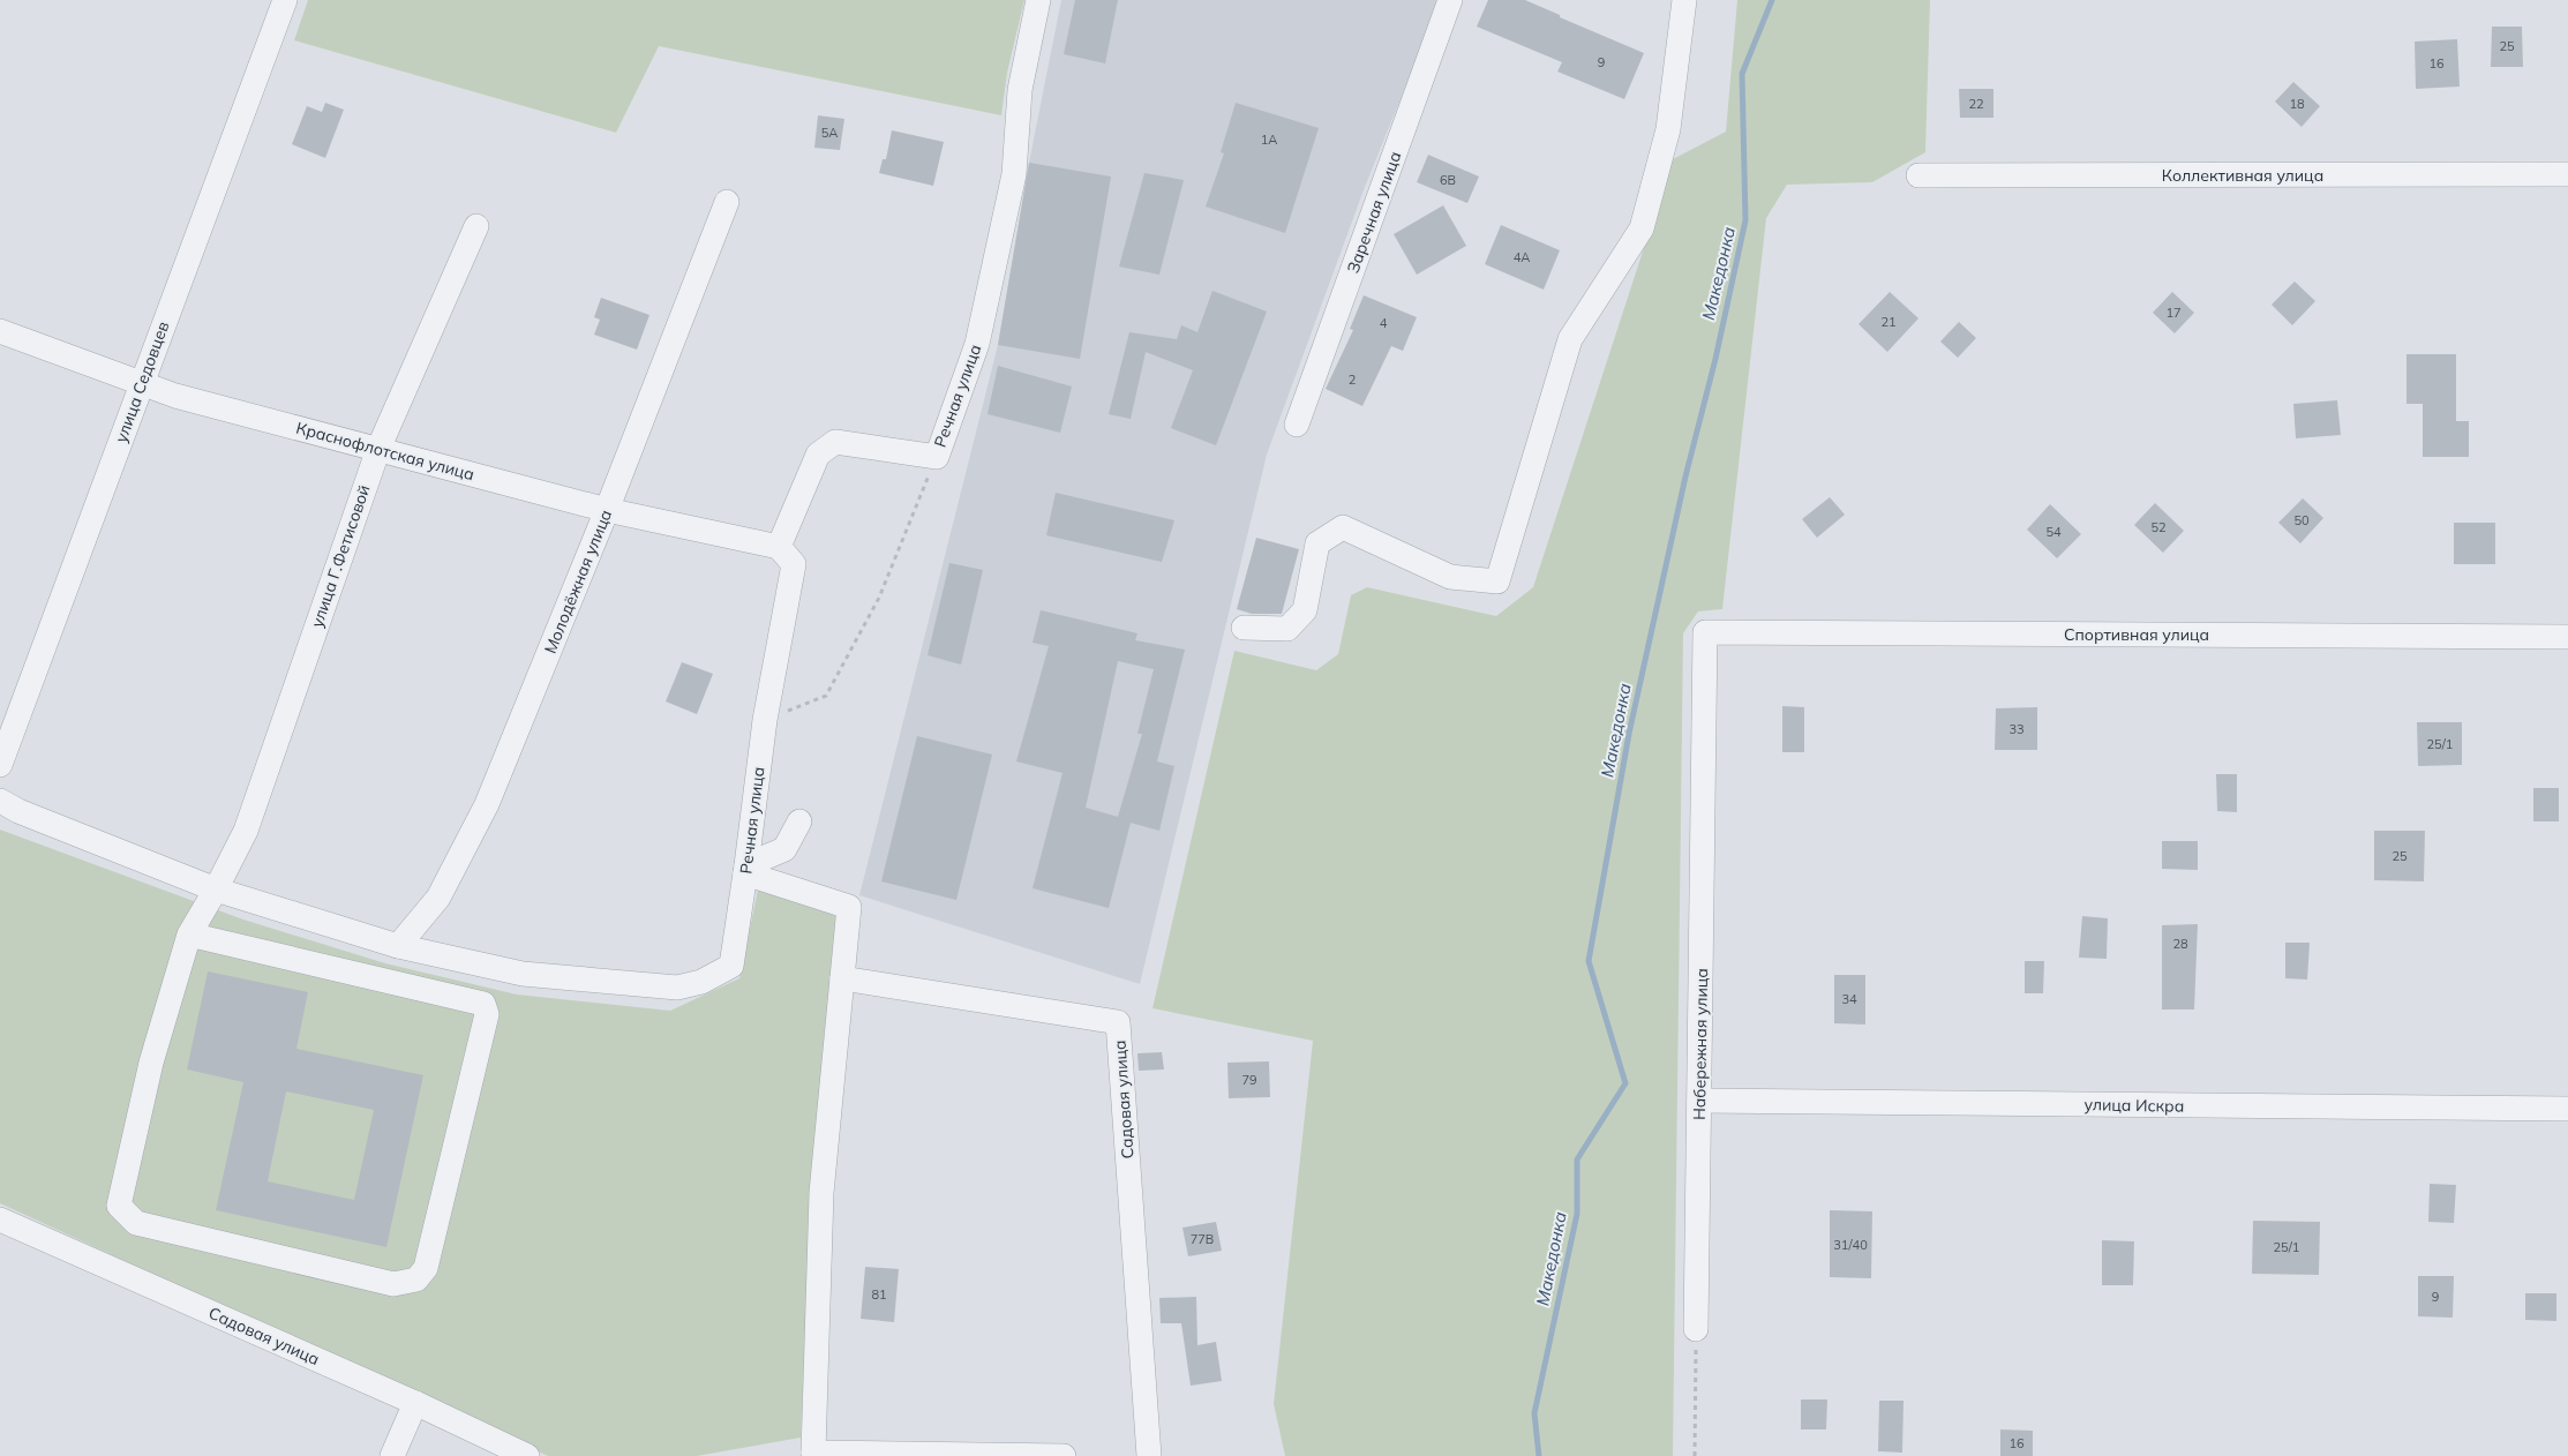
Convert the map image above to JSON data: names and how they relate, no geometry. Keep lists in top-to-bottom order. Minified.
{"streets":{"street":["Коллективная улица","Заречная улица","улица Седовцев","Речная улица","Краснофлотская улица","улица Г.Фетисовой","Молодёжная улица","Спортивная улица","Набережная улица","Садовая улица","улица Искра"]},"crossings":[["улица Седовцев","Краснофлотская улица"],["Речная улица","Краснофлотская улица"],["Речная улица","Молодёжная улица"],["Краснофлотская улица","улица Г.Фетисовой"],["Краснофлотская улица","Молодёжная улица"],["Спортивная улица","Набережная улица"],["Набережная улица","улица Искра"]],"water":["Македонка"],"house_numbers":["25","9","16","22","18","5А","1А","6В","4А","17","21","4","2","50","52","54","33","25/1","25","28","34","79","77В","31/40","25/1","81","9","16"]}
